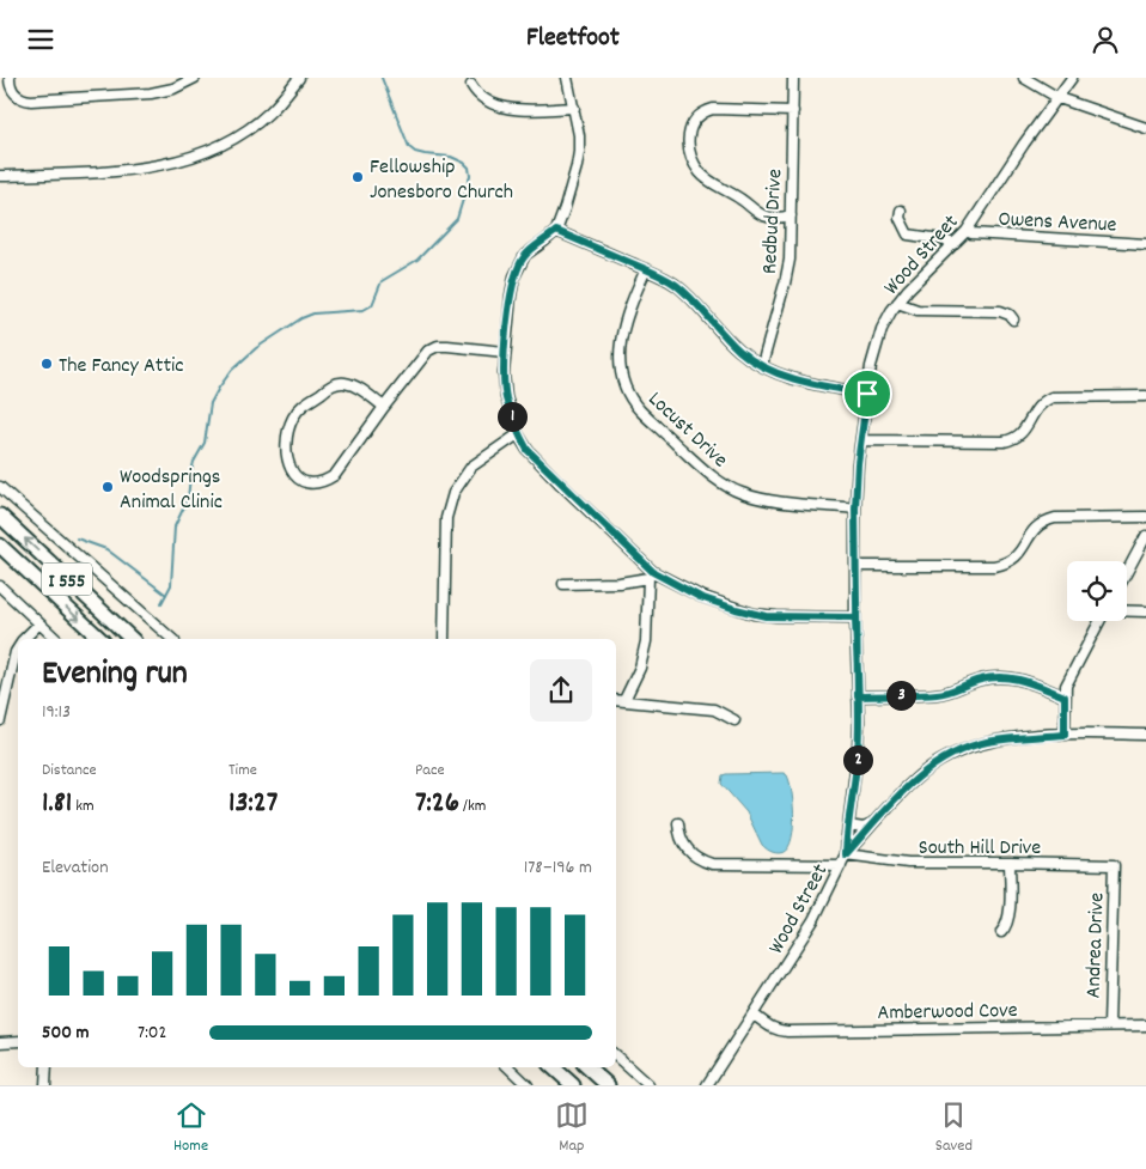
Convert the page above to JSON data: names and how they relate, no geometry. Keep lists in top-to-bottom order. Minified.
{"streets":{"highway":["I 555"],"street":["Owens Avenue","Redbud Drive","Wood Street","Locust Drive","South Hill Drive","Andrea Drive","Amberwood Cove"]},"crossings":[["Owens Avenue","Wood Street"],["Wood Street","Locust Drive"],["Wood Street","South Hill Drive"],["Wood Street","Amberwood Cove"],["South Hill Drive","Andrea Drive"],["Andrea Drive","Amberwood Cove"]],"places":["Fellowship Jonesboro Church","The Fancy Attic","Woodsprings Animal Clinic"],"page":{"header":"Fleetfoot","pins":["1","3","2"],"heading":["Evening run","19:13"],"stats":[["Distance","1.81 km"],["Time","13:27"],["Pace","7:26 /km"]],"chart":["Elevation","178–196 m"],"list":[{"name":"500 m","note":"7:02"}],"tabs":["Home","Map","Saved"]}}
